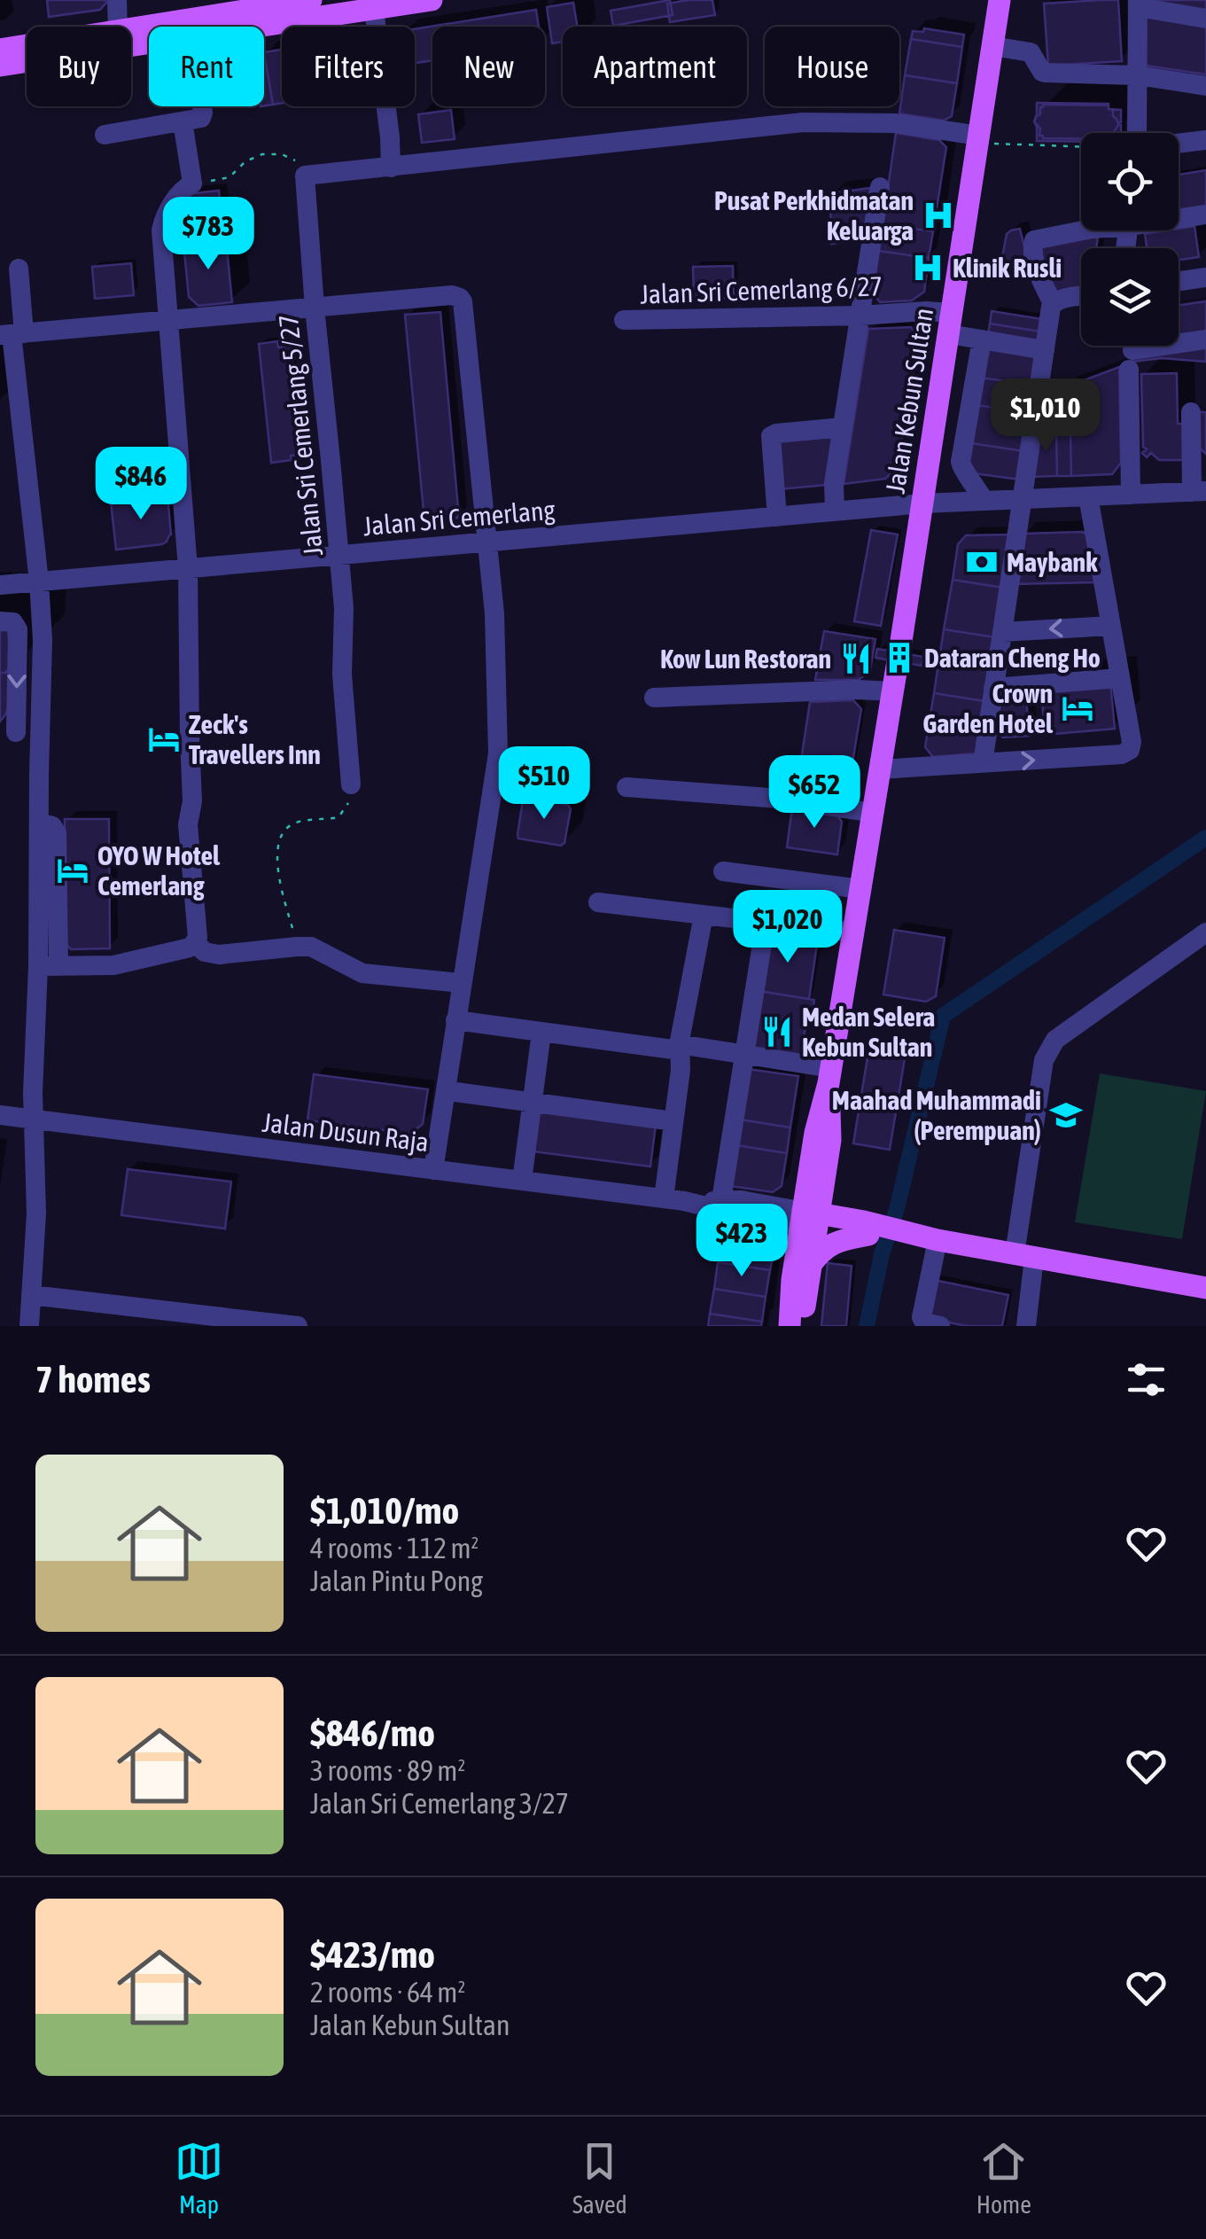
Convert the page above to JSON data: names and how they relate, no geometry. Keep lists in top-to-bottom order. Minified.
{"streets":{"main road":["Jalan Kebun Sultan"],"street":["Jalan Sri Cemerlang 6/27","Jalan Sri Cemerlang 5/27","Jalan Sri Cemerlang","Jalan Dusun Raja"]},"crossings":[["Jalan Sri Cemerlang 6/27","Jalan Kebun Sultan"],["Jalan Kebun Sultan","Jalan Sri Cemerlang"],["Jalan Kebun Sultan","Jalan Dusun Raja"],["Jalan Sri Cemerlang 5/27","Jalan Sri Cemerlang"]],"places":{"hospital":["Pusat Perkhidmatan Keluarga","Klinik Rusli"],"bank":["Maybank"],"building":["Dataran Cheng Ho"],"restaurant":["Kow Lun Restoran","Medan Selera Kebun Sultan"],"hotel":["Crown Garden Hotel","Zeck's Travellers Inn","OYO W Hotel Cemerlang"],"school or university":["Maahad Muhammadi (Perempuan)"]},"page":{"chip":["Buy","Rent","Filters","New","Apartment","House"],"price":["$783","$1,010","$846","$510","$652","$1,020","$423"],"heading":"7 homes","list":[{"name":"$1,010/mo","note":"4 rooms · 112 m² · Jalan Pintu Pong"},{"name":"$846/mo","note":"3 rooms · 89 m² · Jalan Sri Cemerlang 3/27"},{"name":"$423/mo","note":"2 rooms · 64 m² · Jalan Kebun Sultan"}],"tabs":["Map","Saved","Home"]}}
